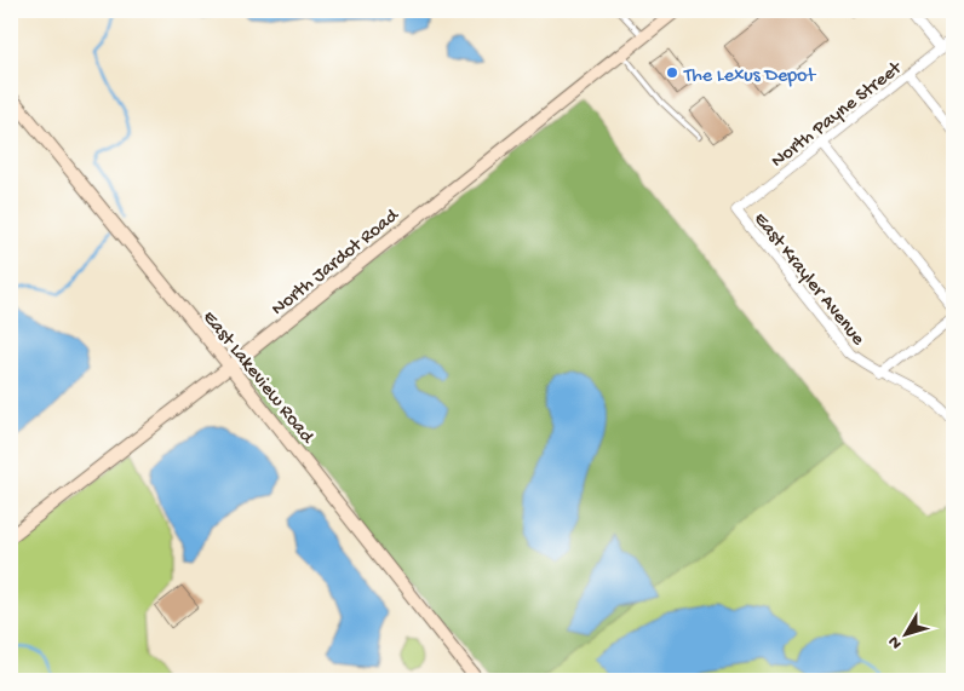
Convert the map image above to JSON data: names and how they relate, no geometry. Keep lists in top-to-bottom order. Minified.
{"streets":{"street":["North Payne Street","North Jardot Road","East Krayler Avenue","East Lakeview Road"]},"crossings":[["North Payne Street","East Krayler Avenue"],["North Jardot Road","East Lakeview Road"]],"places":["The Lexus Depot"],"north":"bottom left"}
